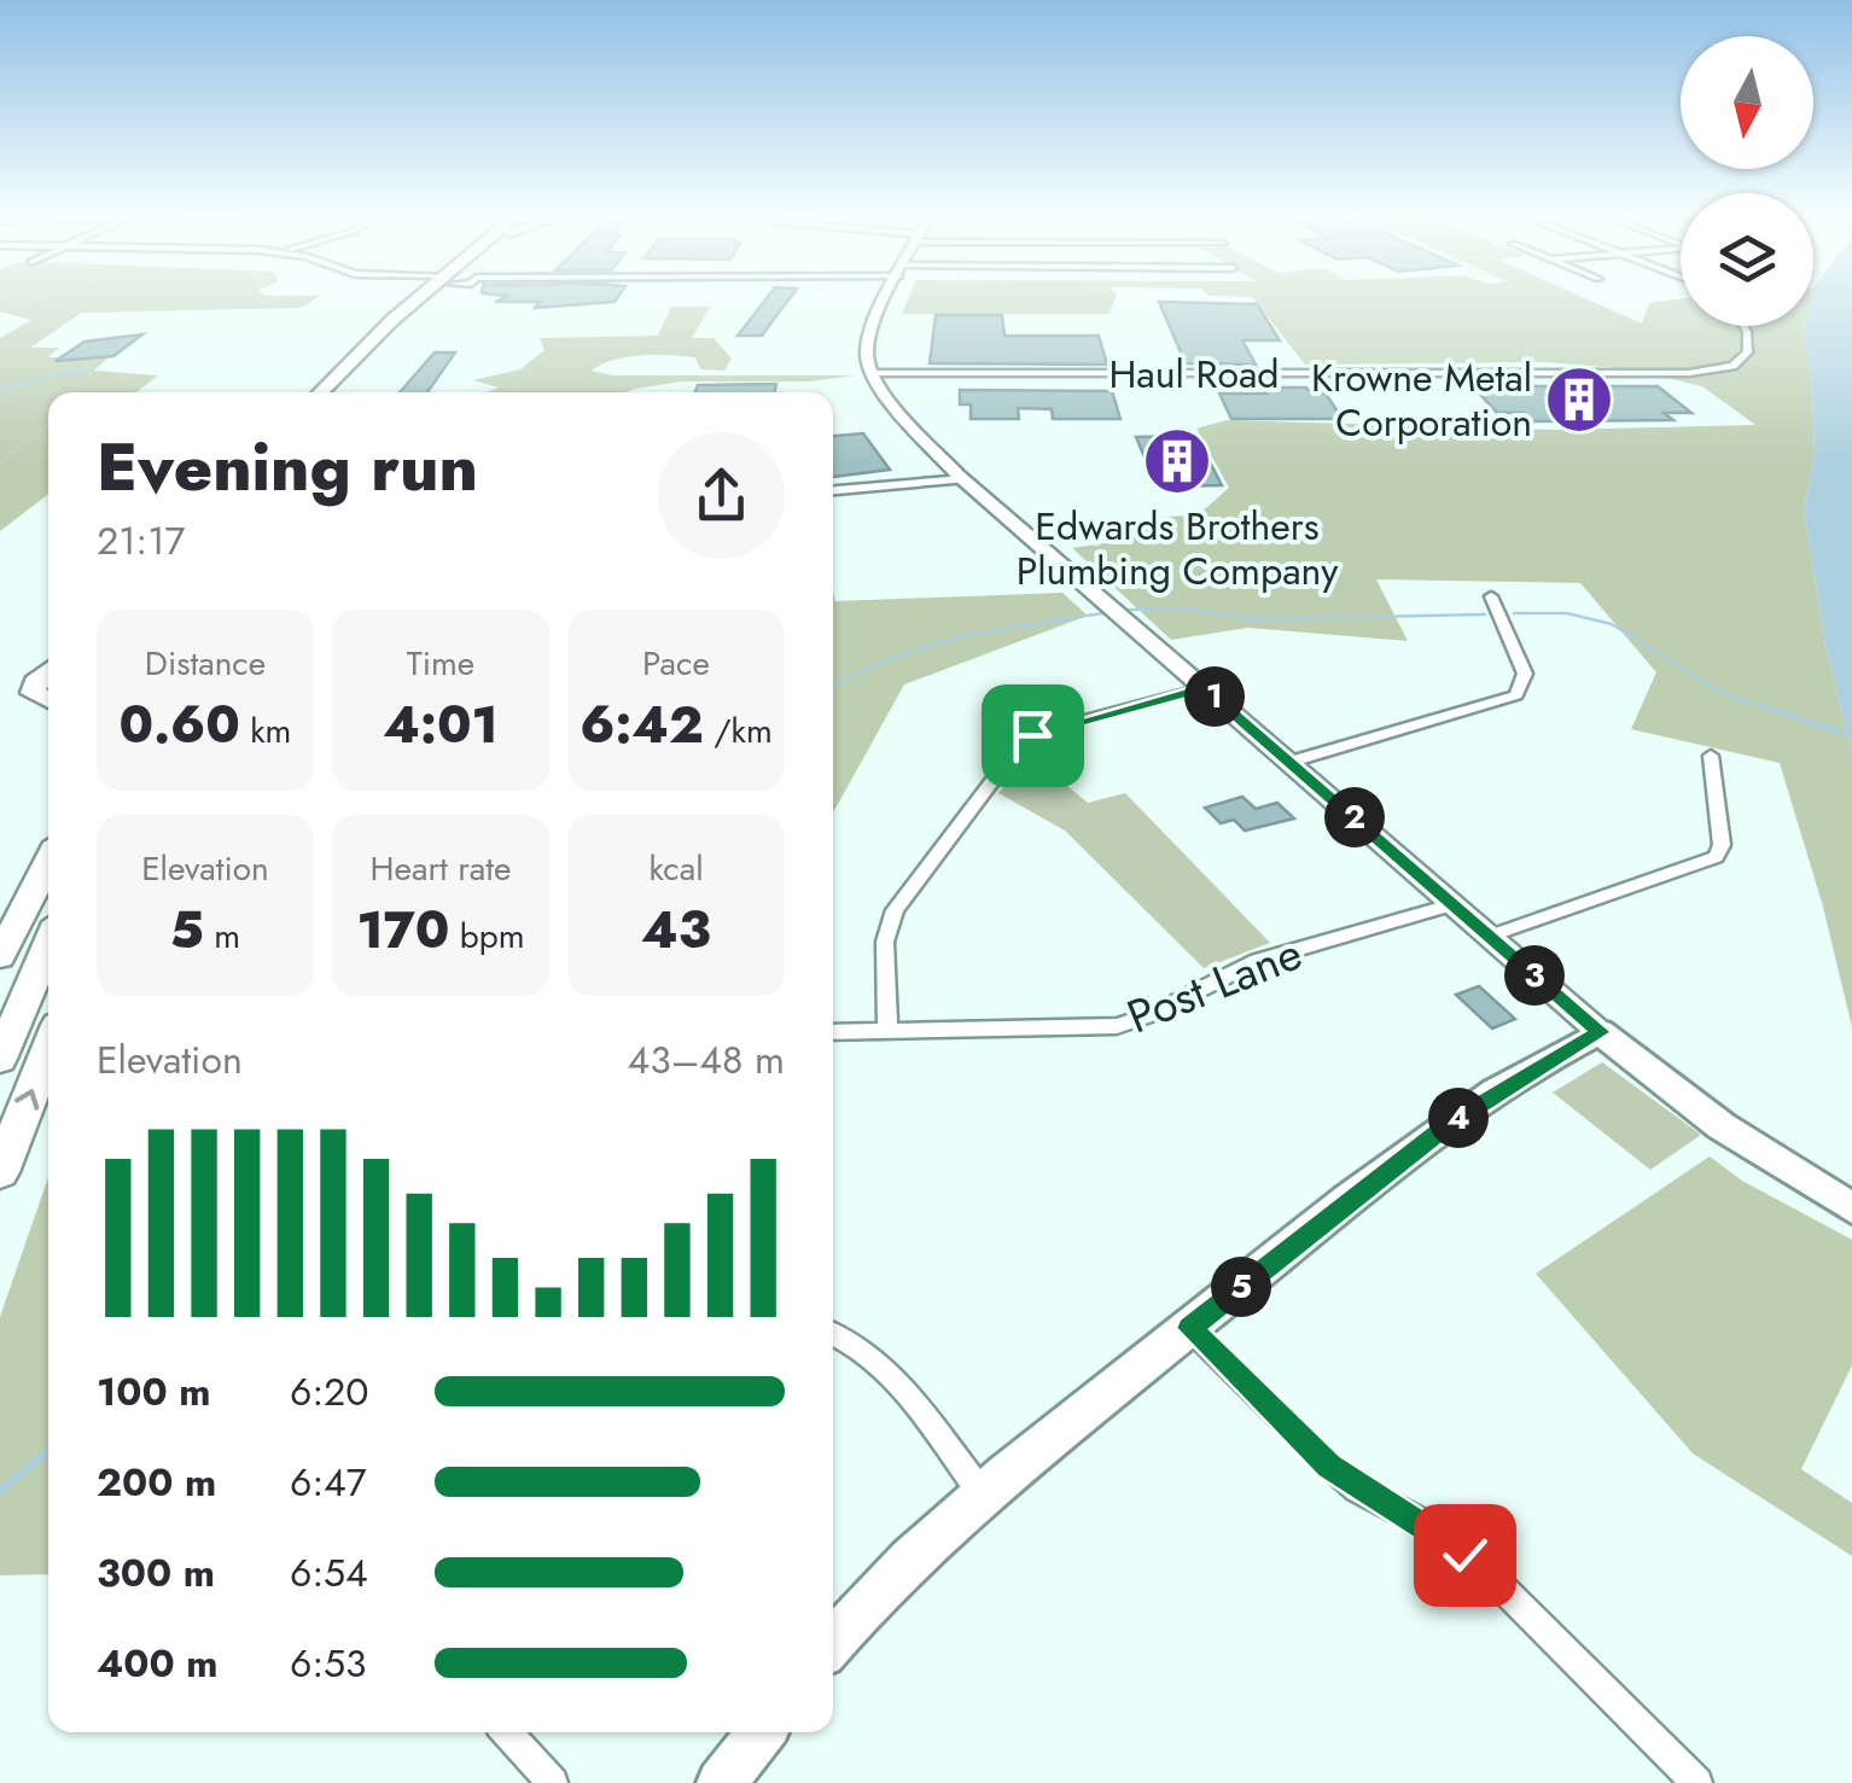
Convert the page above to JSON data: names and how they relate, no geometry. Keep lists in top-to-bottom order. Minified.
{"streets":{"street":["Haul Road","Post Lane"]},"places":{"building":["Krowne Metal Corporation","Edwards Brothers Plumbing Company"]},"north":"bottom","page":{"heading":["Evening run","21:17"],"stats":[["Distance","0.60 km"],["Time","4:01"],["Pace","6:42 /km"],["Elevation","5 m"],["Heart rate","170 bpm"],["kcal","43"]],"pins":["1","2","3","4","5"],"chart":["Elevation","43–48 m"],"list":[{"name":"100 m","note":"6:20"},{"name":"200 m","note":"6:47"},{"name":"300 m","note":"6:54"},{"name":"400 m","note":"6:53"}]}}
